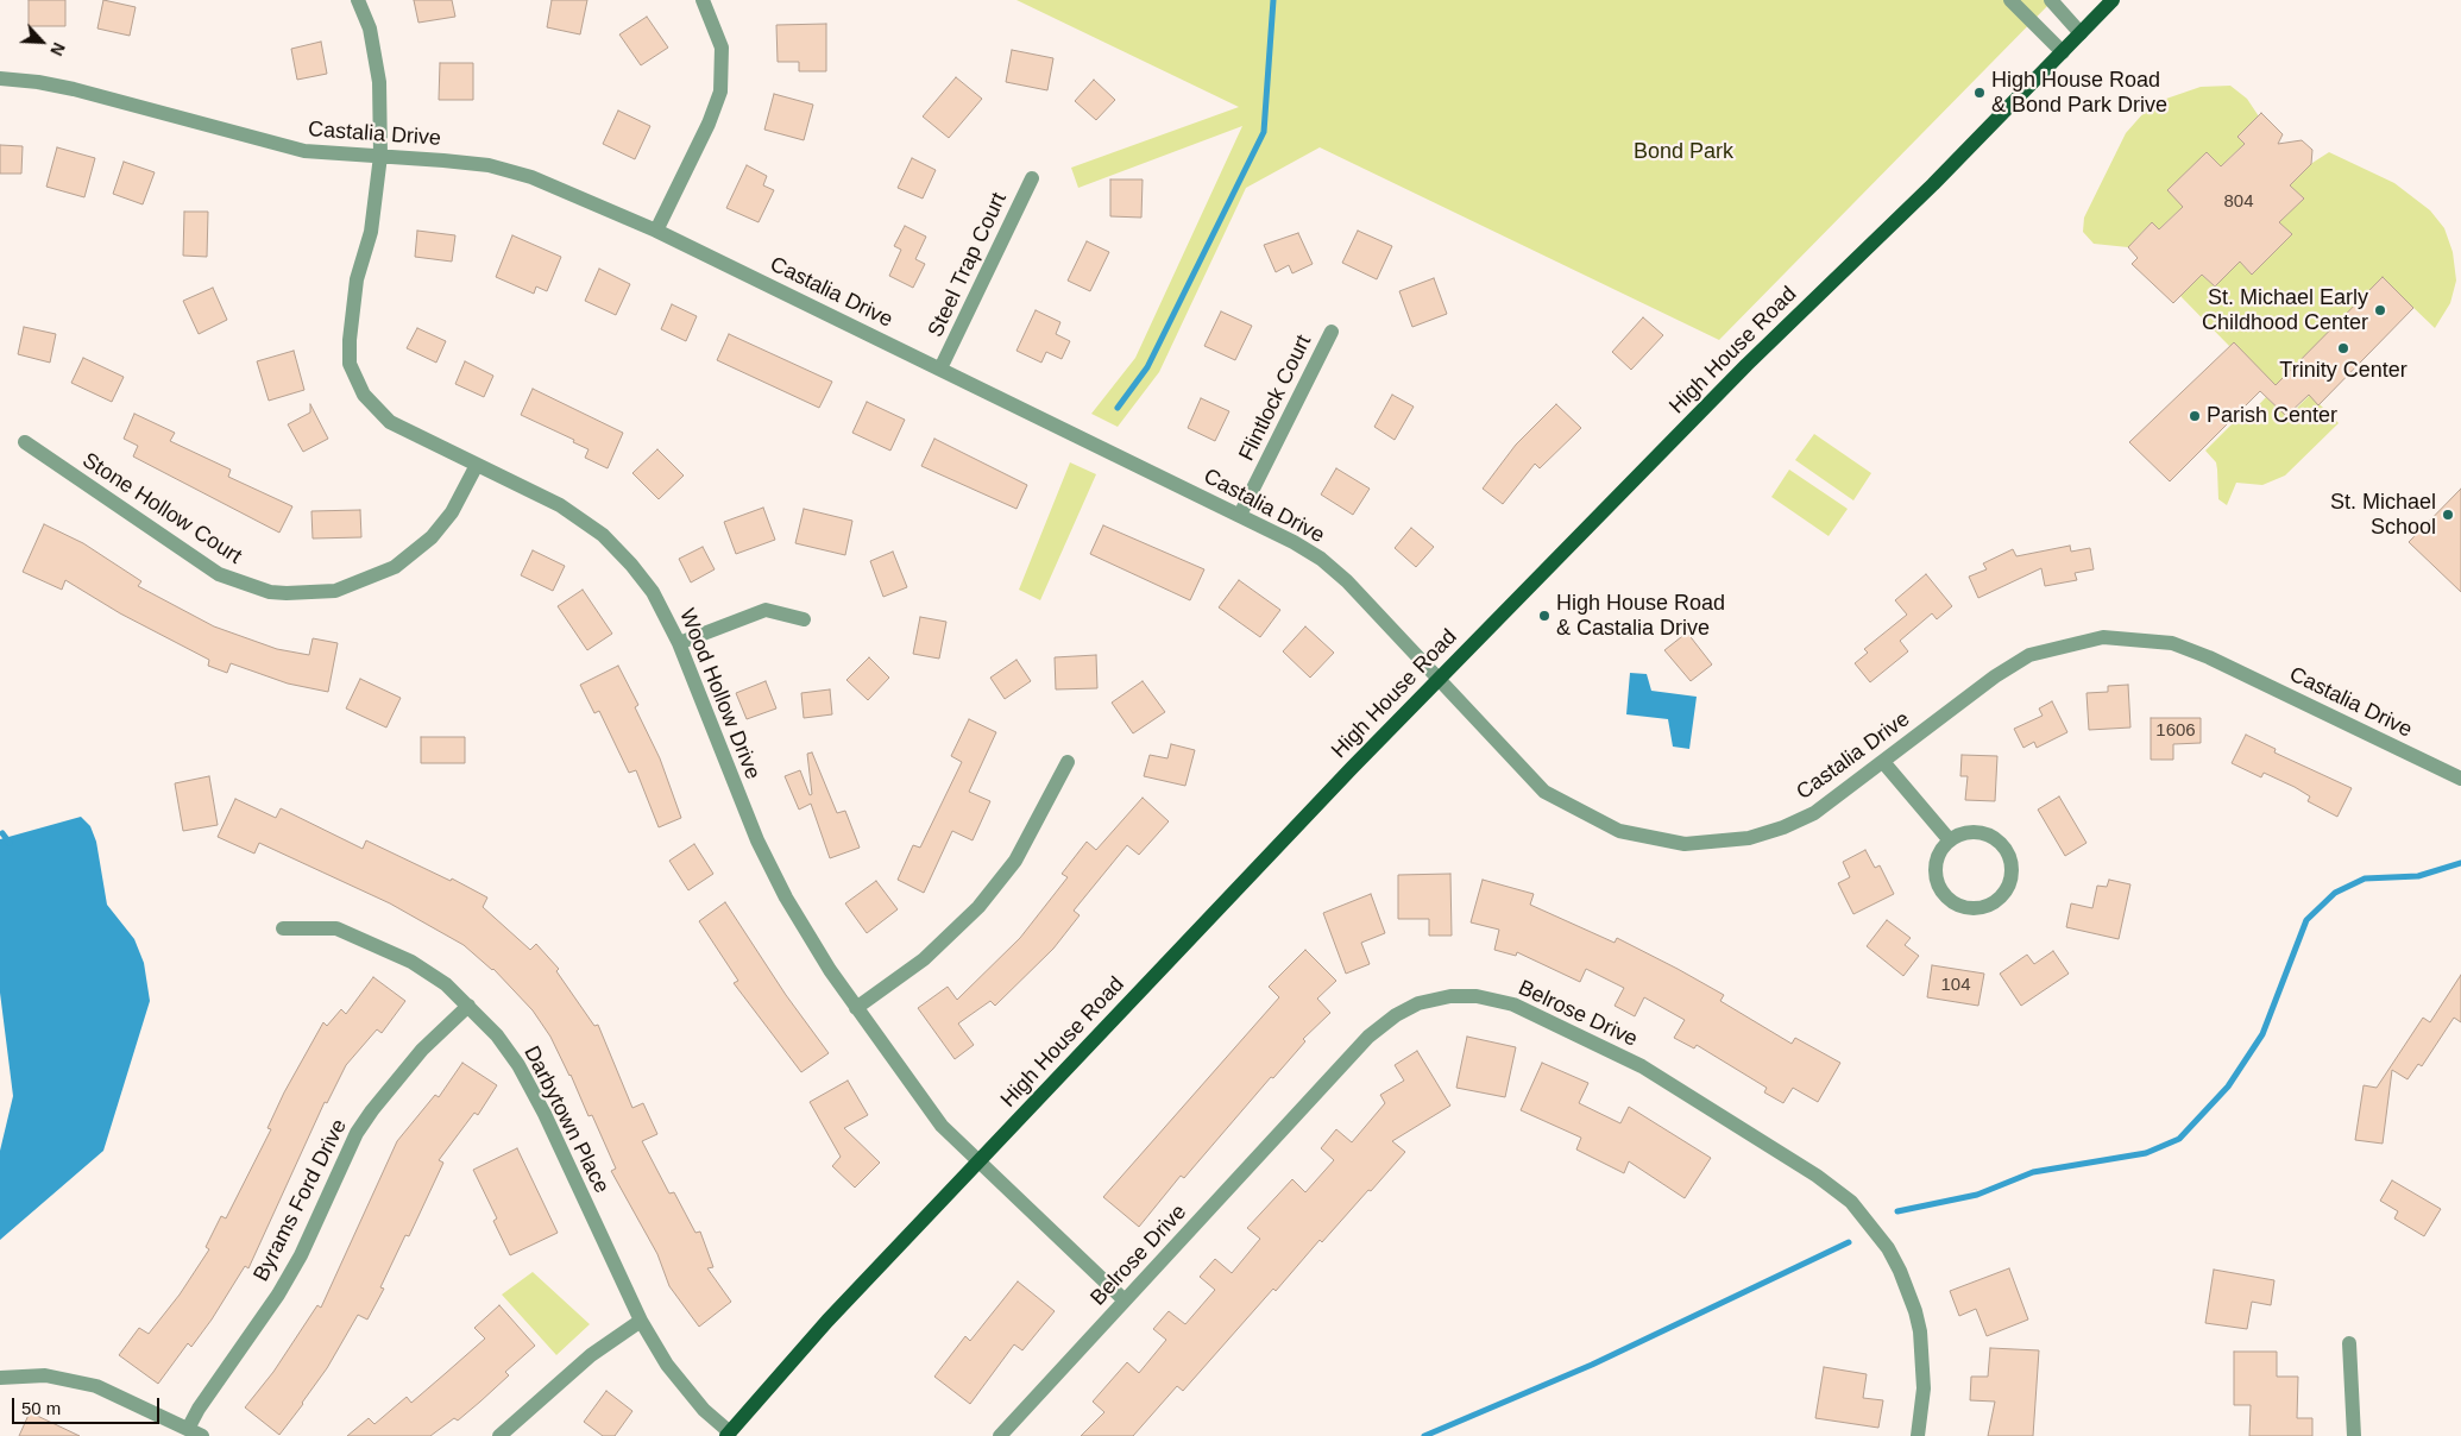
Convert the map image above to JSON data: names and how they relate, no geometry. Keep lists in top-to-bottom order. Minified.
{"streets":{"main road":["High House Road"],"street":["Castalia Drive","Steel Trap Court","Flintlock Court","Stone Hollow Court","Wood Hollow Drive","Belrose Drive","Darbytown Place","Byrams Ford Drive"]},"crossings":[["Castalia Drive","Steel Trap Court"],["Castalia Drive","High House Road"],["Castalia Drive","Flintlock Court"],["Castalia Drive","Wood Hollow Drive"],["High House Road","Wood Hollow Drive"],["High House Road","Darbytown Place"],["Stone Hollow Court","Wood Hollow Drive"],["Wood Hollow Drive","Belrose Drive"],["Darbytown Place","Byrams Ford Drive"]],"parks":["Bond Park"],"places":["High House Road & Bond Park Drive","St. Michael Early Childhood Center","Trinity Center","Parish Center","St. Michael School","High House Road & Castalia Drive"],"house_numbers":["804","1606","104"],"scale_bar":"50 m","north":"bottom right"}
